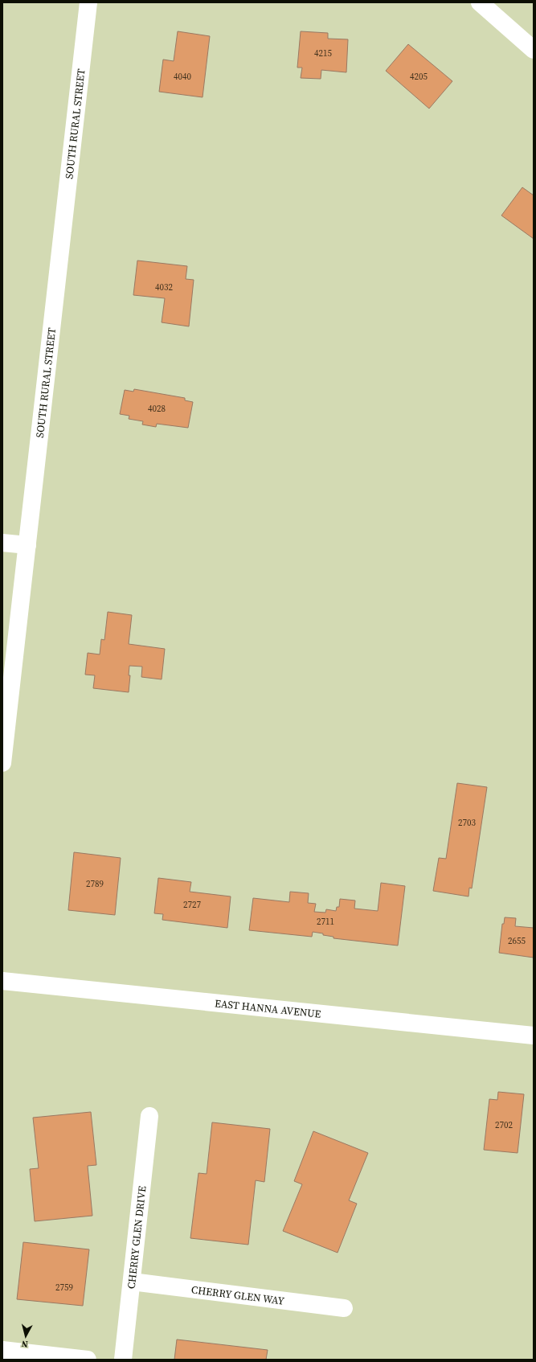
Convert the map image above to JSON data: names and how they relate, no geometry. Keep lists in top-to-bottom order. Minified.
{"streets":{"street":["SOUTH RURAL STREET","EAST HANNA AVENUE","CHERRY GLEN DRIVE","CHERRY GLEN WAY"]},"crossings":[["CHERRY GLEN DRIVE","CHERRY GLEN WAY"]],"house_numbers":["4215","4040","4205","4032","4028","2703","2789","2727","2711","2655","2702","2759"],"north":"bottom"}
